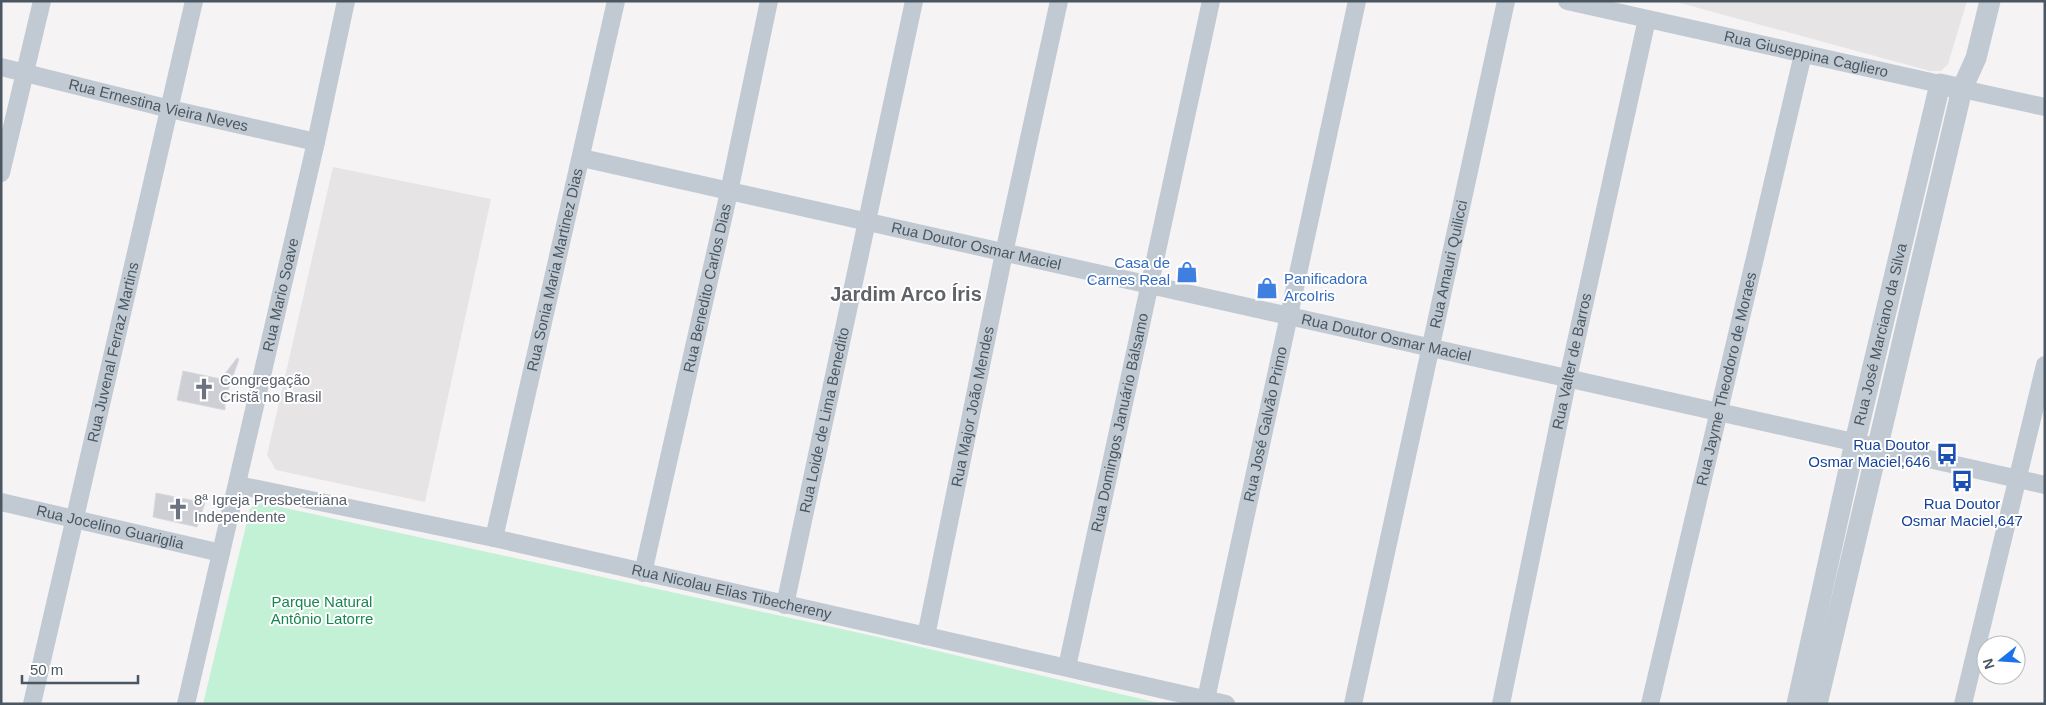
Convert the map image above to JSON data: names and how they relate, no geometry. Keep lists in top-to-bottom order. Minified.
{"streets":{"street":["Rua Giuseppina Cagliero","Rua Ernestina Vieira Neves","Rua Doutor Osmar Maciel","Rua Amauri Quilicci","Rua Sonia Maria Martinez Dias","Rua Benedito Carlos Dias","Rua Mario Soave","Rua José Marciano da Silva","Rua Juvenal Ferraz Martins","Rua Valter de Barros","Rua Jayme Theodoro de Moraes","Rua Major João Mendes","Rua Loide de Lima Benedito","Rua Domingos Januário Bálsamo","Rua José Galvão Primo","Rua Jocelino Guariglia","Rua Nicolau Elias Tibechereny"]},"crossings":[["Rua Giuseppina Cagliero","Rua José Marciano da Silva"],["Rua Giuseppina Cagliero","Rua Valter de Barros"],["Rua Giuseppina Cagliero","Rua Jayme Theodoro de Moraes"],["Rua Ernestina Vieira Neves","Rua Mario Soave"],["Rua Ernestina Vieira Neves","Rua Juvenal Ferraz Martins"],["Rua Doutor Osmar Maciel","Rua Amauri Quilicci"],["Rua Doutor Osmar Maciel","Rua Sonia Maria Martinez Dias"],["Rua Doutor Osmar Maciel","Rua Benedito Carlos Dias"],["Rua Doutor Osmar Maciel","Rua José Marciano da Silva"],["Rua Doutor Osmar Maciel","Rua Valter de Barros"],["Rua Doutor Osmar Maciel","Rua Jayme Theodoro de Moraes"],["Rua Doutor Osmar Maciel","Rua Major João Mendes"],["Rua Doutor Osmar Maciel","Rua Loide de Lima Benedito"],["Rua Doutor Osmar Maciel","Rua Domingos Januário Bálsamo"],["Rua Doutor Osmar Maciel","Rua José Galvão Primo"],["Rua Sonia Maria Martinez Dias","Rua Nicolau Elias Tibechereny"],["Rua Benedito Carlos Dias","Rua Nicolau Elias Tibechereny"],["Rua Mario Soave","Rua Jocelino Guariglia"],["Rua Mario Soave","Rua Nicolau Elias Tibechereny"],["Rua Juvenal Ferraz Martins","Rua Jocelino Guariglia"],["Rua Major João Mendes","Rua Nicolau Elias Tibechereny"],["Rua Loide de Lima Benedito","Rua Nicolau Elias Tibechereny"],["Rua Domingos Januário Bálsamo","Rua Nicolau Elias Tibechereny"],["Rua José Galvão Primo","Rua Nicolau Elias Tibechereny"]],"districts":["Jardim Arco Íris"],"parks":["Parque Natural Antônio Latorre"],"places":{"shop":["Casa de Carnes Real","Panificadora ArcoIris"],"church":["Congregação Cristã no Brasil","8ª Igreja Presbeteriana Independente"],"bus stop":["Rua Doutor Osmar Maciel,646","Rua Doutor Osmar Maciel,647"]},"scale_bar":"50 m","north":"left"}
